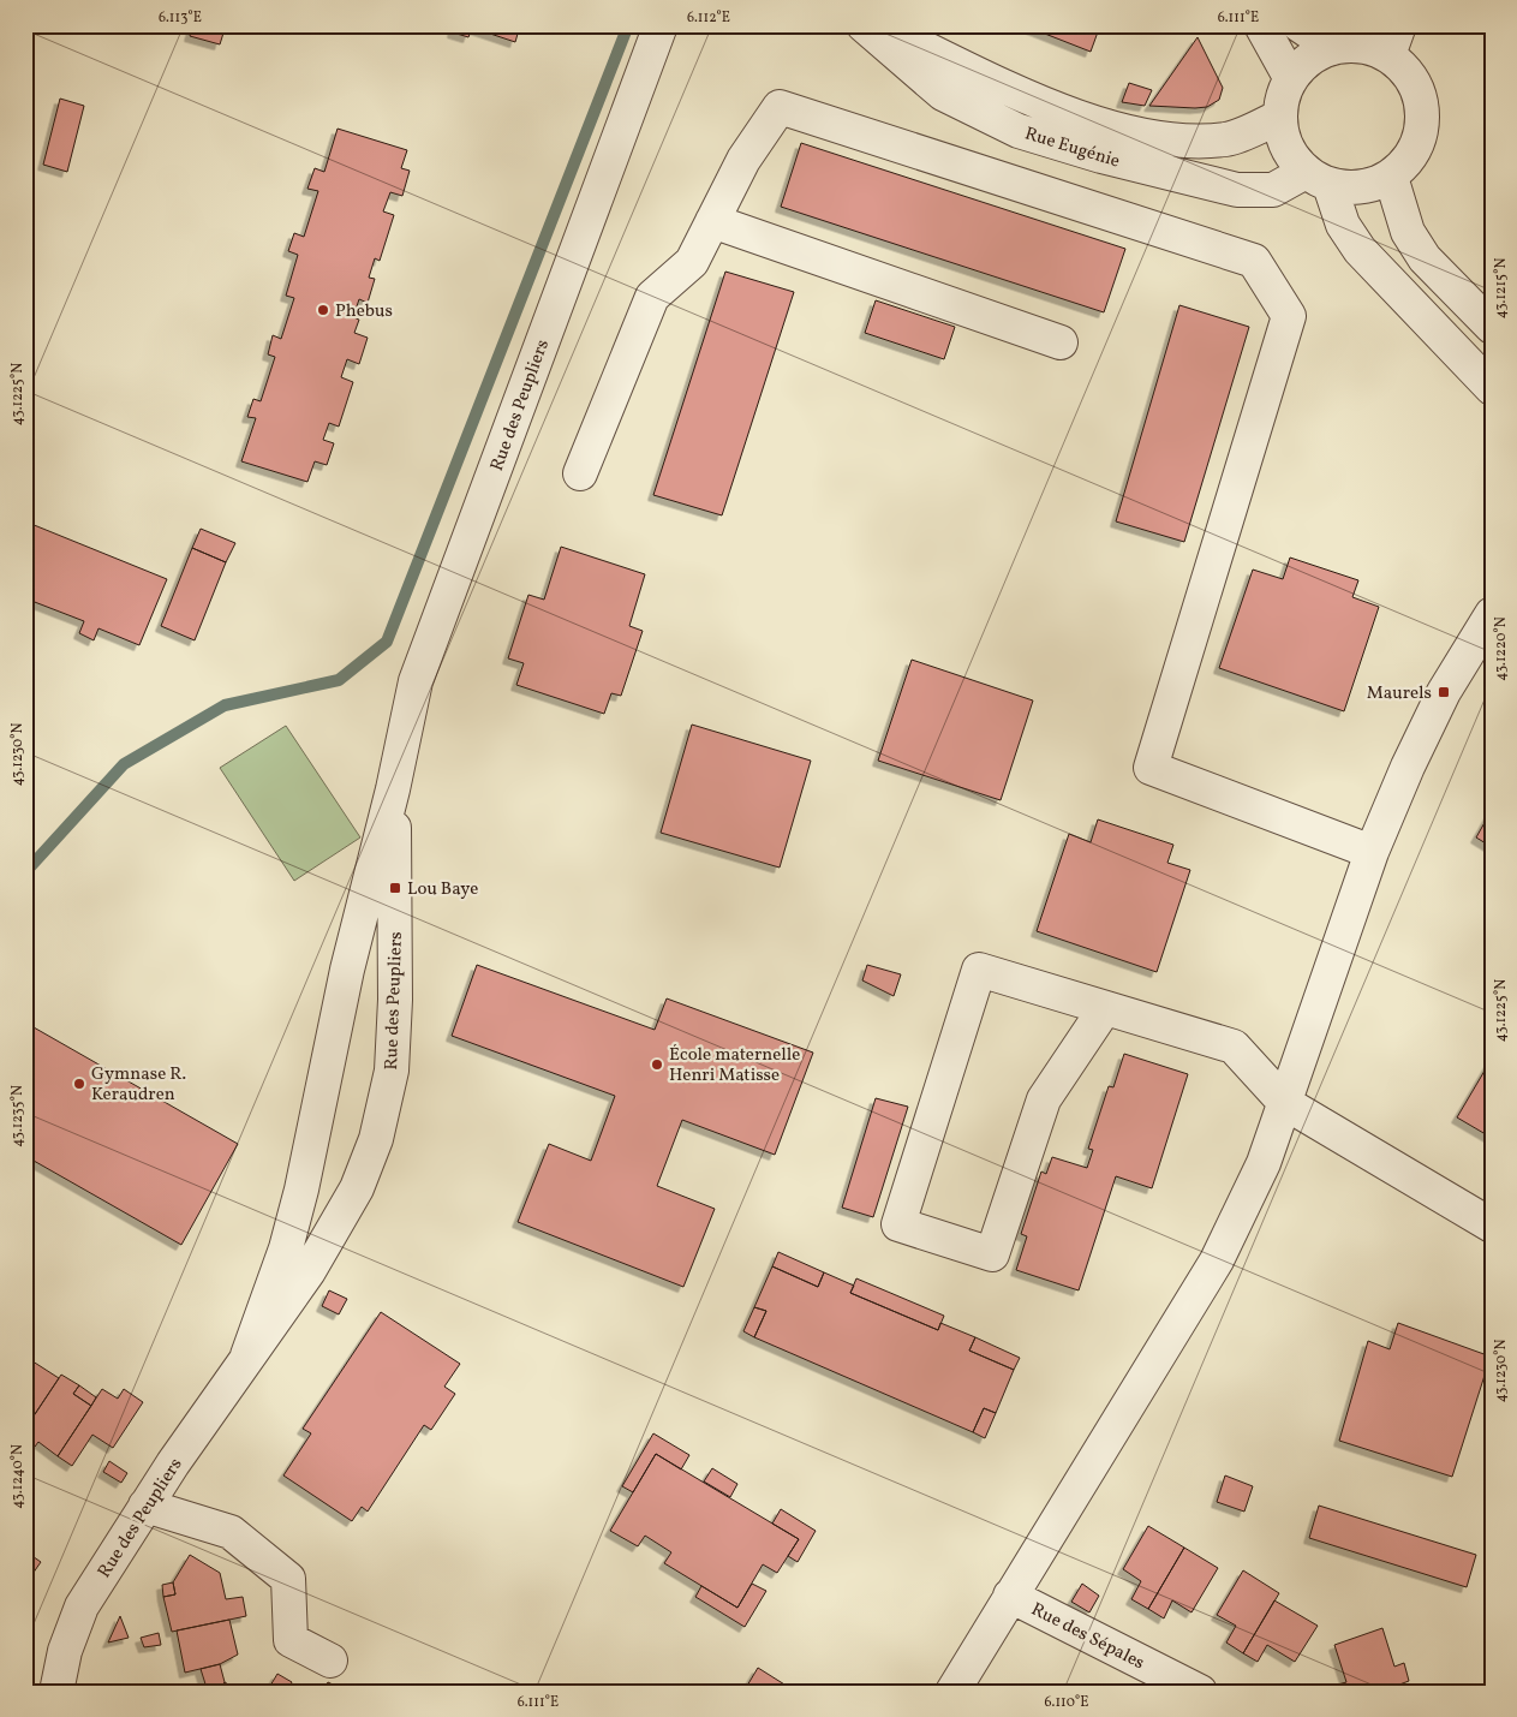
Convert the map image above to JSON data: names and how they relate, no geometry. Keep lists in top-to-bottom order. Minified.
{"streets":{"street":["Rue Eugénie","Rue des Peupliers","Rue des Sépales"]},"places":{"other":["Phebus","École maternelle Henri Matisse","Gymnase R. Keraudren"],"transit":["Maurels","Lou Baye"]},"coordinates":["6.113°E","6.112°E","6.111°E","43.1215°N","43.1225°N","43.1220°N","43.1230°N","43.1235°N","43.1240°N","6.110°E"]}
